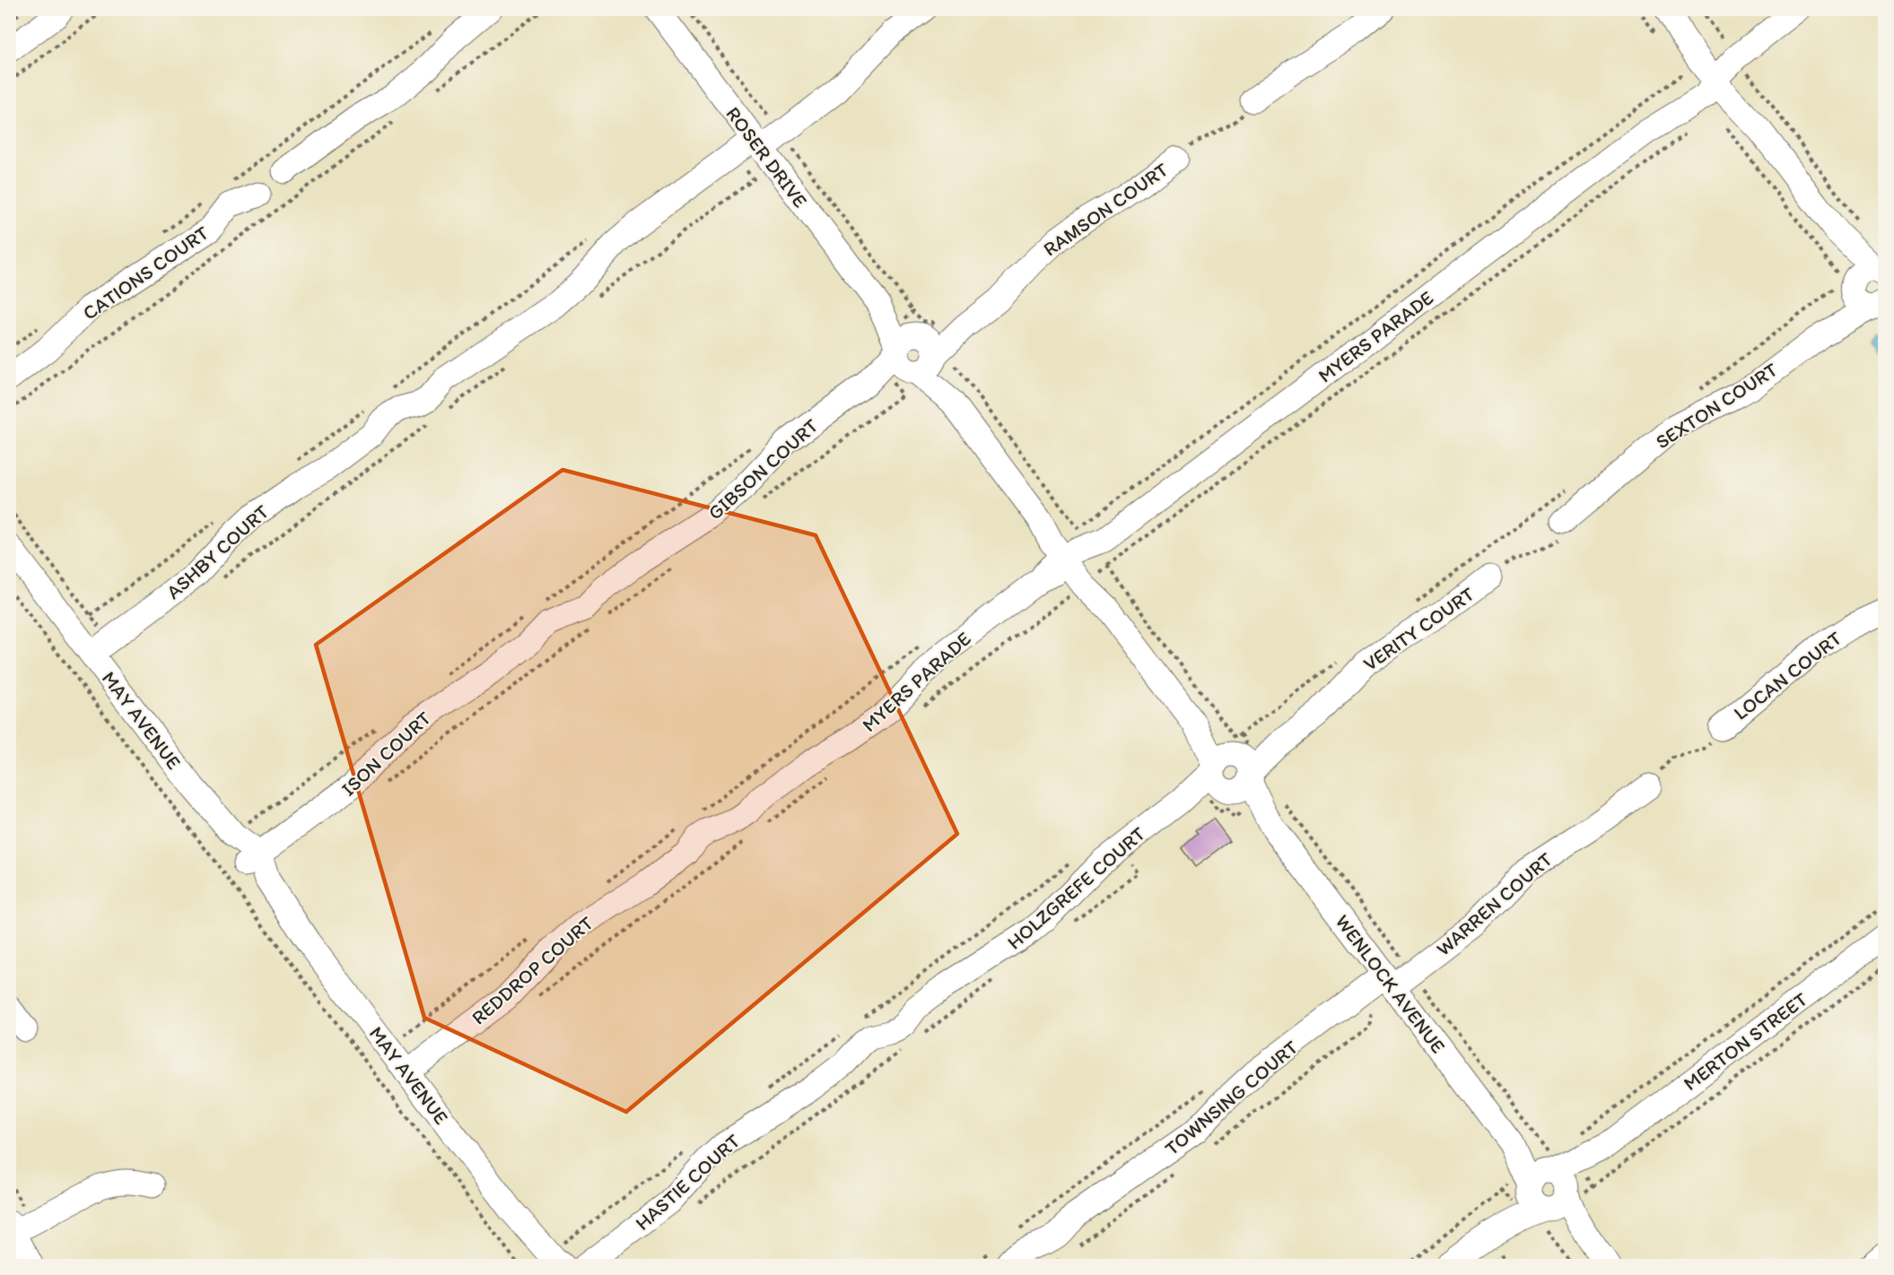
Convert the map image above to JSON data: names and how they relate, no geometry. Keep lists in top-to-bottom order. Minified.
{"streets":{"street":["ROSER DRIVE","RAMSON COURT","CATIONS COURT","MYERS PARADE","SEXTON COURT","GIBSON COURT","ASHBY COURT","VERITY COURT","LOCAN COURT","MAY AVENUE","ISON COURT","HOLZGREFE COURT","WARREN COURT","REDDROP COURT","WENLOCK AVENUE","MERTON STREET","TOWNSING COURT","HASTIE COURT"]},"crossings":[["ROSER DRIVE","RAMSON COURT"],["ROSER DRIVE","MYERS PARADE"],["ROSER DRIVE","GIBSON COURT"],["ROSER DRIVE","ASHBY COURT"],["ROSER DRIVE","WENLOCK AVENUE"],["RAMSON COURT","GIBSON COURT"],["MYERS PARADE","REDDROP COURT"],["MYERS PARADE","WENLOCK AVENUE"],["GIBSON COURT","ISON COURT"],["ASHBY COURT","MAY AVENUE"],["VERITY COURT","HOLZGREFE COURT"],["VERITY COURT","WENLOCK AVENUE"],["MAY AVENUE","ISON COURT"],["MAY AVENUE","REDDROP COURT"],["HOLZGREFE COURT","WENLOCK AVENUE"],["HOLZGREFE COURT","HASTIE COURT"],["WARREN COURT","WENLOCK AVENUE"],["WARREN COURT","TOWNSING COURT"],["WENLOCK AVENUE","MERTON STREET"],["WENLOCK AVENUE","TOWNSING COURT"]]}
